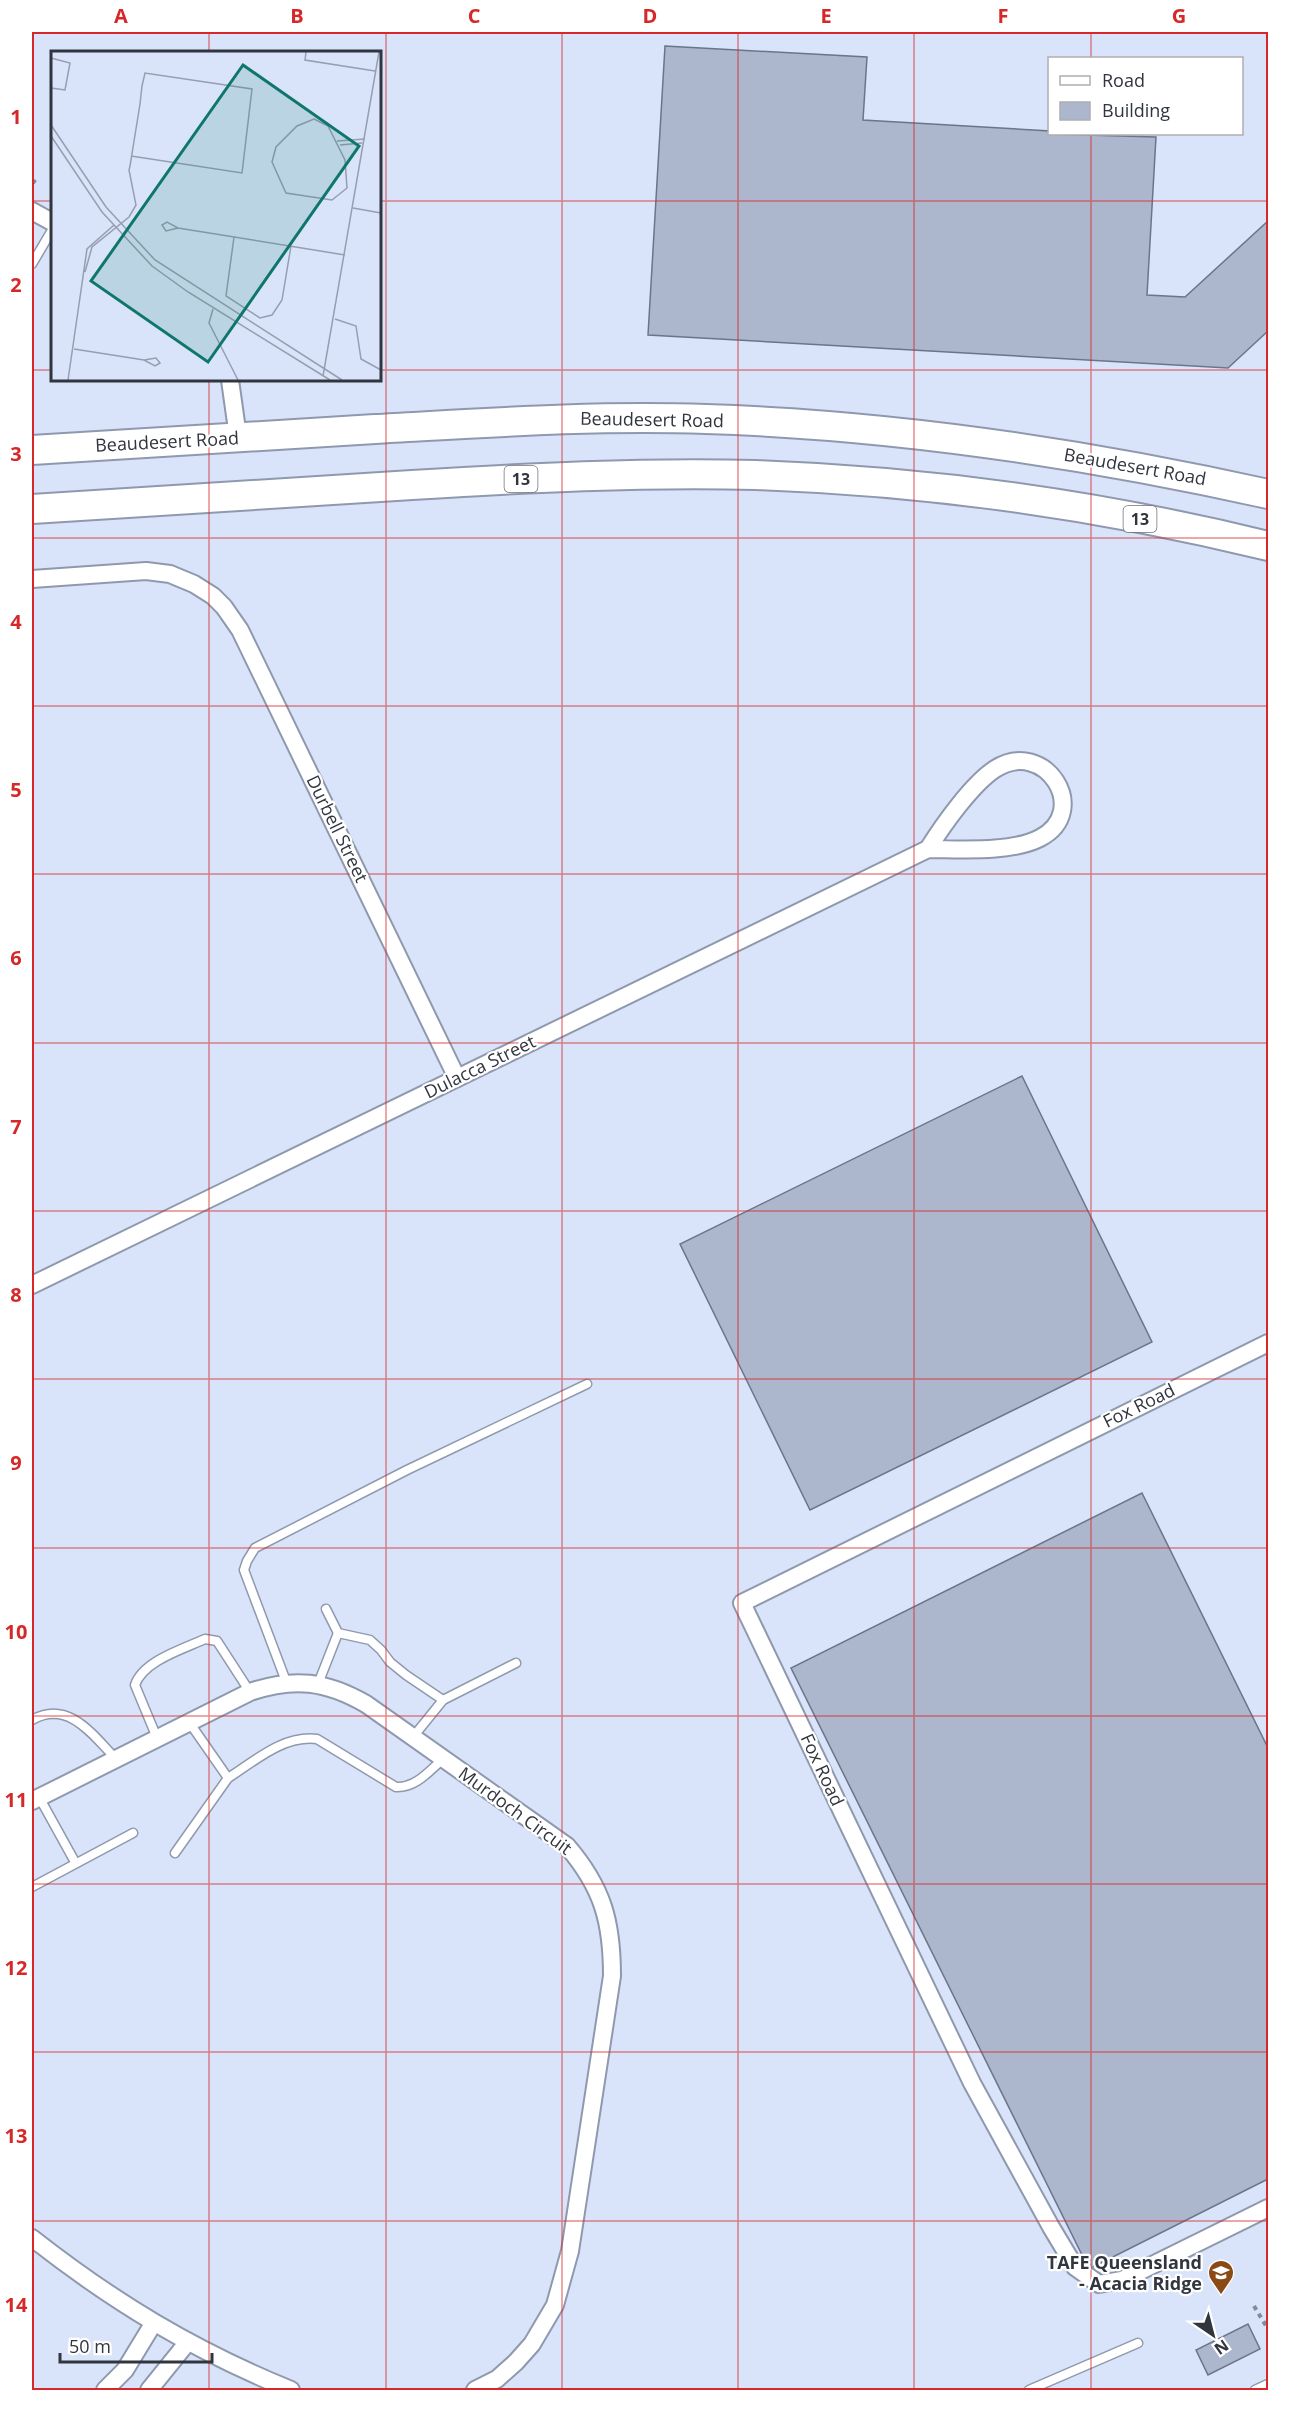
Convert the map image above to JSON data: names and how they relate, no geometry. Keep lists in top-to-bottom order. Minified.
{"streets":{"highway":["Beaudesert Road","13"],"street":["Durbell Street","Dulacca Street","Fox Road","Murdoch Circuit"]},"crossings":[["Durbell Street","Dulacca Street"]],"places":{"school or university":["TAFE Queensland - Acacia Ridge"]},"legend":["Road","Building"],"scale_bar":"50 m","north":"bottom right","grid":{"columns":["A","B","C","D","E","F","G"],"rows":["1","2","3","4","5","6","7","8","9","10","11","12","13","14"]}}
